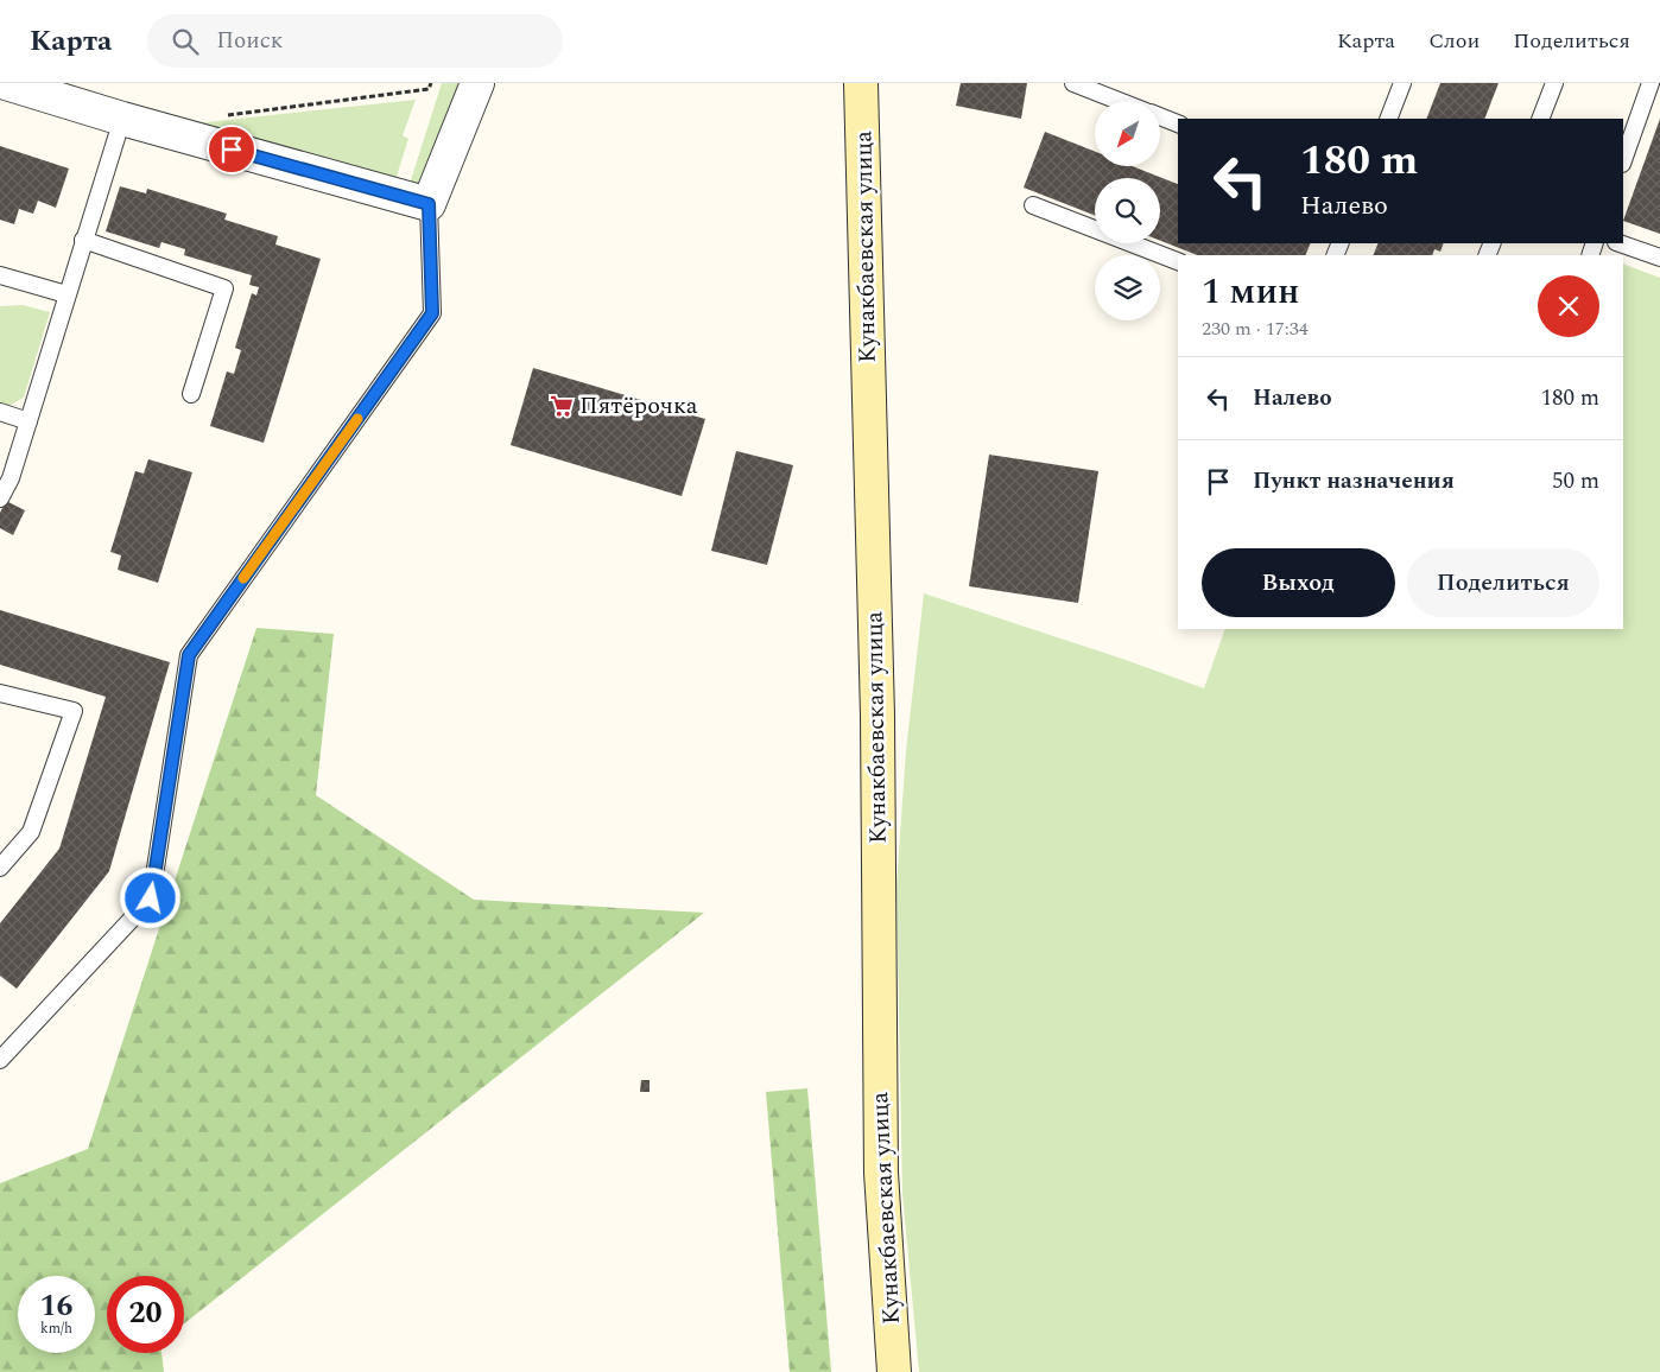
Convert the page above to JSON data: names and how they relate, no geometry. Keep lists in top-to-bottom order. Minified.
{"streets":{"main road":["Кунакбаевская улица"]},"places":{"supermarket":["Пятёрочка"]},"north":"bottom left","page":{"header":"Карта","search":"Поиск","nav":["Карта","Слои","Поделиться"],"turn":["180 m","Налево"],"heading":["1 мин","230 m · 17:34"],"list":[{"name":"Налево","value":"180 m"},{"name":"Пункт назначения","value":"50 m"}],"buttons":["Выход","Поделиться"],"speed":"16 km/h","limit":"20"}}
